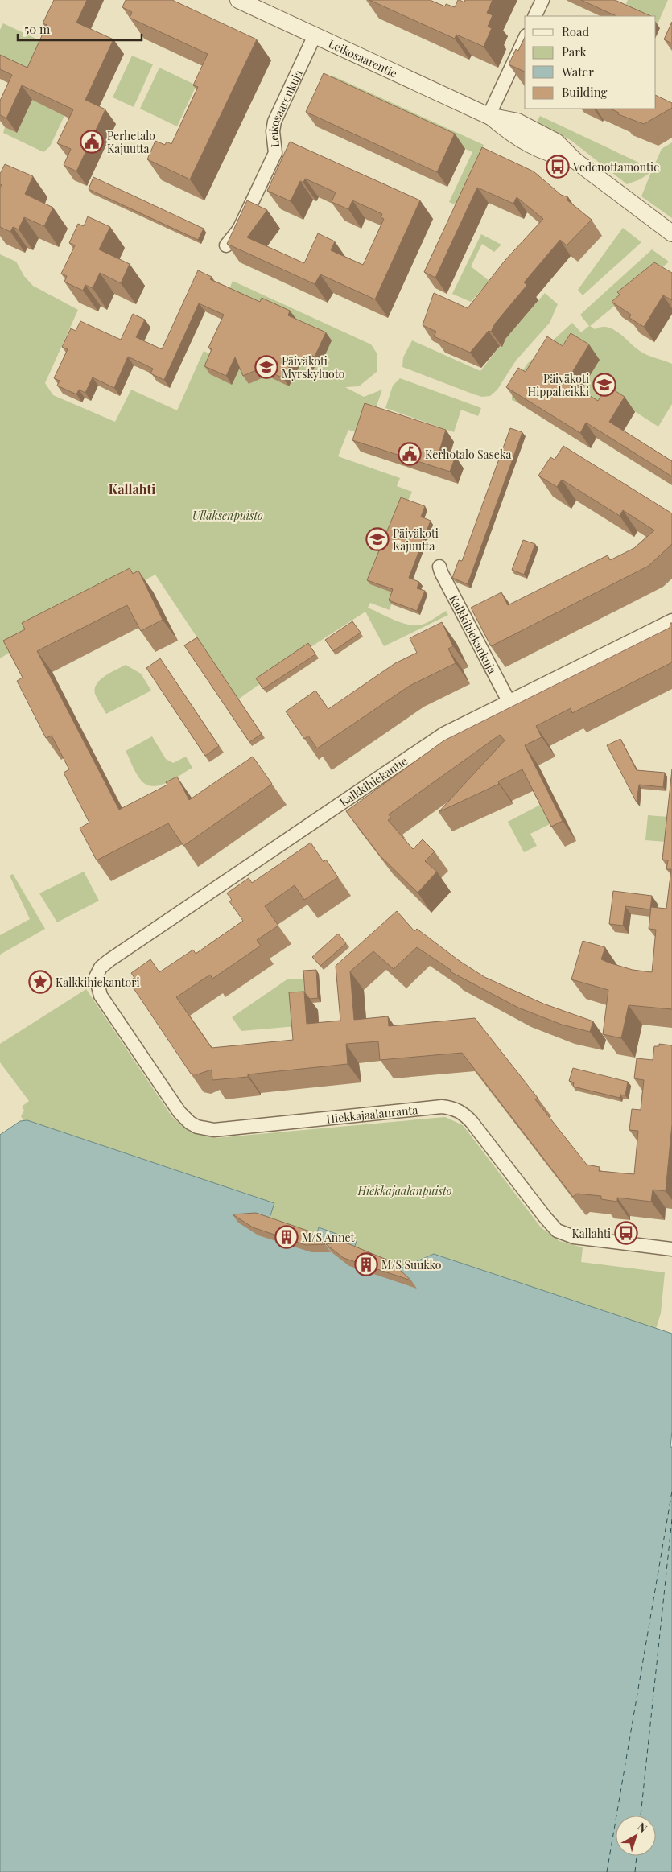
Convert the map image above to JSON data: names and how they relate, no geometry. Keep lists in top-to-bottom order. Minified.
{"streets":{"street":["Leikosaarentie","Leikosaarenkuja","Kalkkihiekankuja","Kalkkihiekantie","Hiekkajaalanranta"]},"crossings":[["Leikosaarentie","Leikosaarenkuja"],["Kalkkihiekankuja","Kalkkihiekantie"],["Kalkkihiekantie","Hiekkajaalanranta"]],"districts":["Kallahti"],"parks":["Ullaksenpuisto","Hiekkajaalanpuisto"],"places":{"public building":["Perhetalo Kajuutta","Kerhotalo Saseka"],"bus stop":["Vedenottamontie","Kallahti"],"school or university":["Päiväkoti Myrskyluoto","Päiväkoti Hippaheikki","Päiväkoti Kajuutta"],"place":["Kalkkihiekantori"],"building":["M/S Annet","M/S Suukko"]},"legend":["Road","Park","Water","Building"],"scale_bar":"50 m","north":"top right"}
